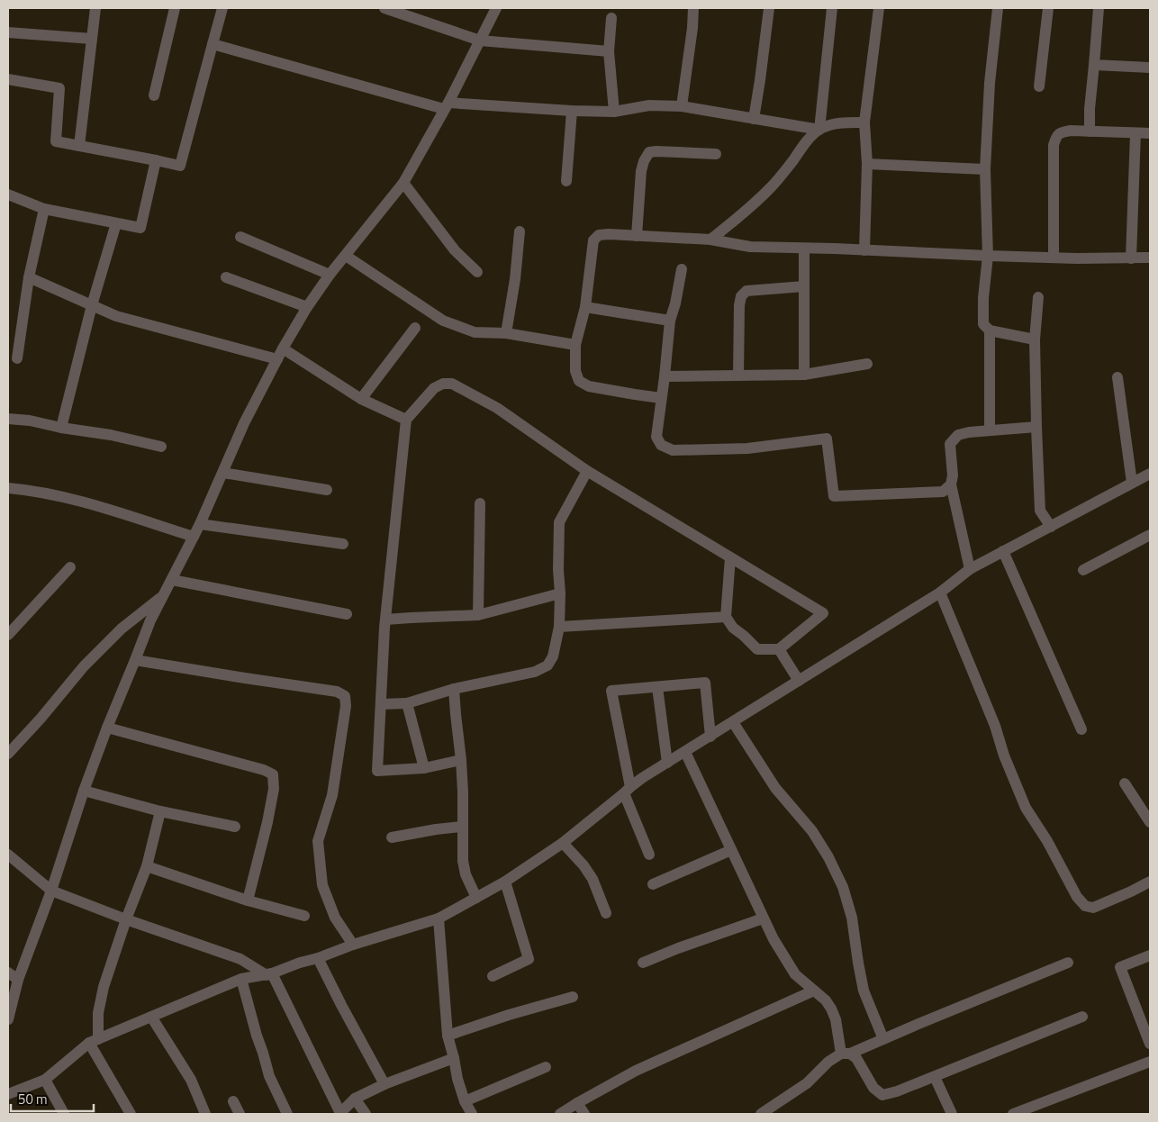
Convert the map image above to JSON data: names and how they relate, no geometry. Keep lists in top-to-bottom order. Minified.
{"scale_bar":"50 m"}
